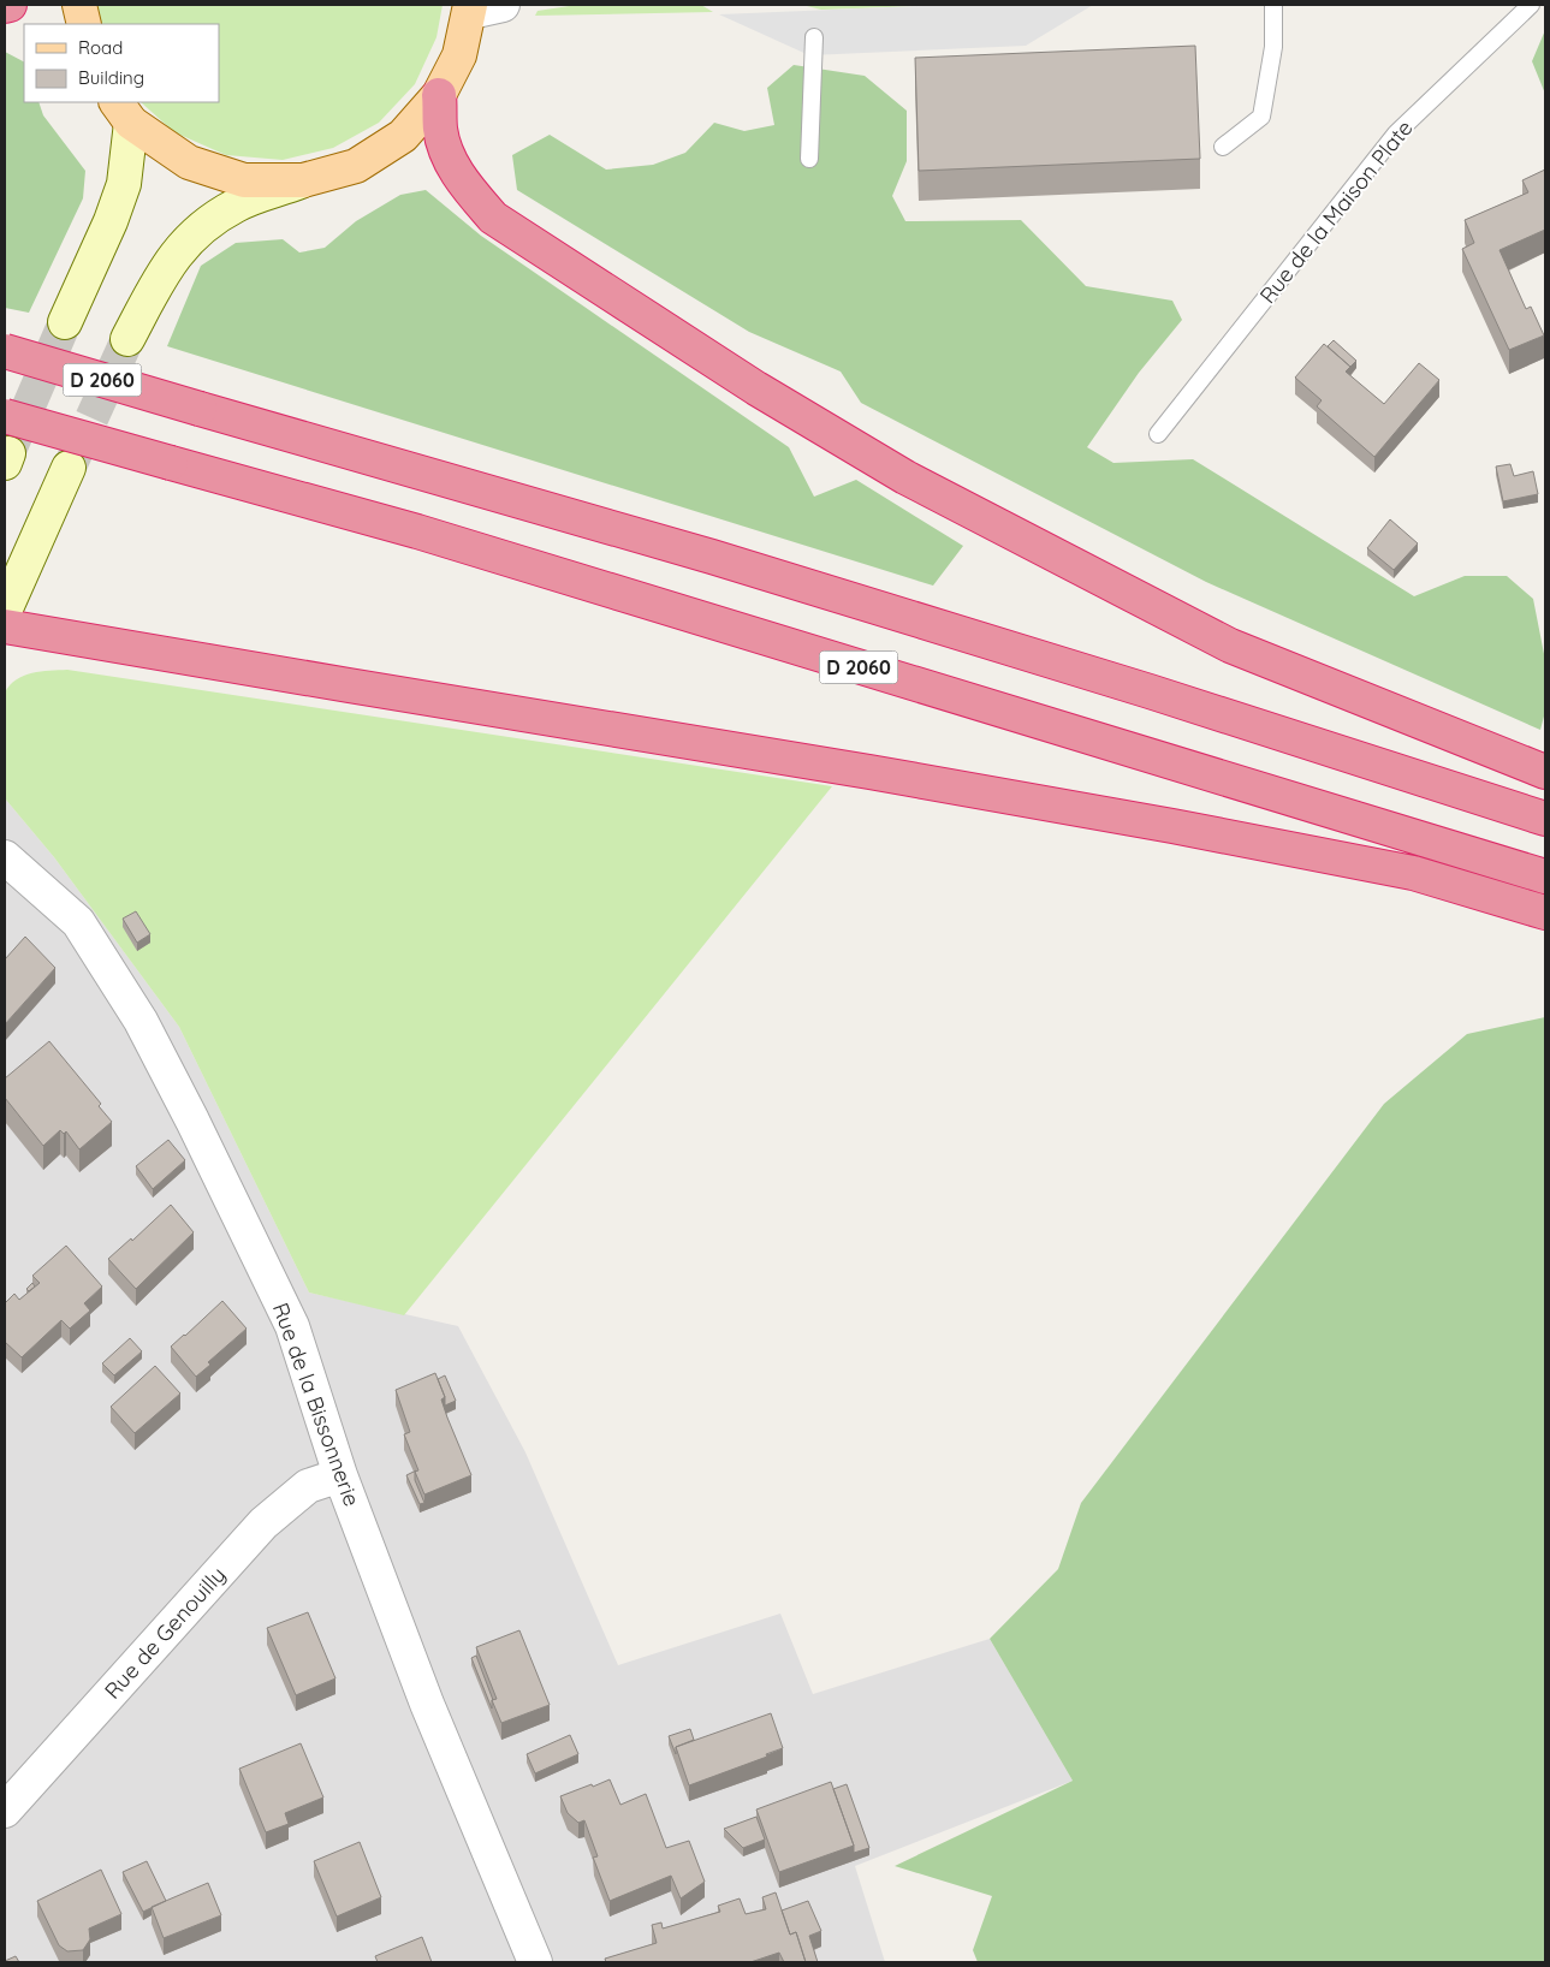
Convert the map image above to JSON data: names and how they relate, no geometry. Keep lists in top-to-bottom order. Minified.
{"streets":{"highway":["D 2060"],"street":["Rue de la Bissonnerie","Rue de Genouilly"],"lane":["Rue de la Maison Plate"]},"crossings":[["Rue de la Bissonnerie","Rue de Genouilly"]],"legend":["Road","Building"]}
